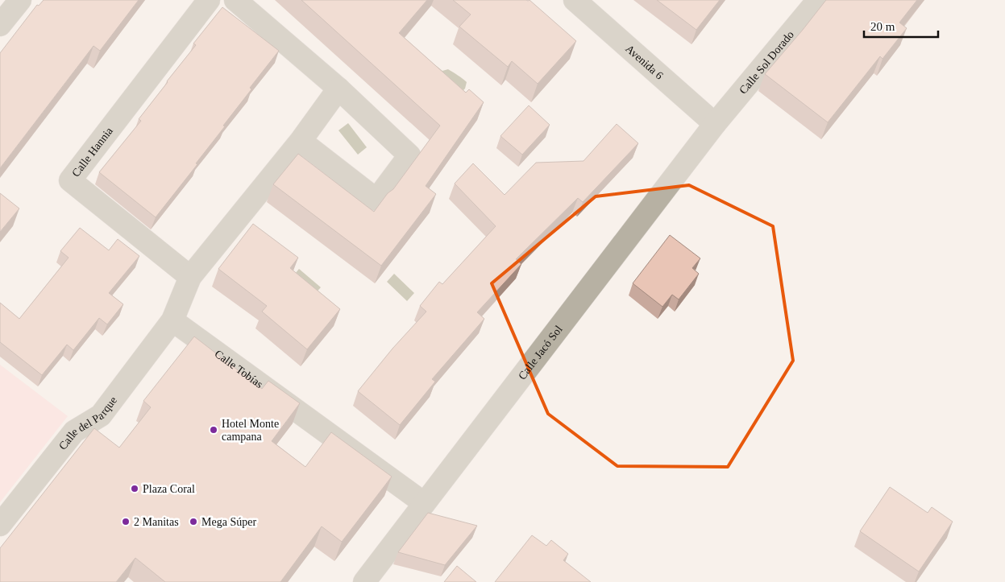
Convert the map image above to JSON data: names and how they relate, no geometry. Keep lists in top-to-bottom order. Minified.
{"streets":{"street":["Avenida 6","Calle Sol Dorado","Calle Hannia","Calle Jacó Sol","Calle Tobías","Calle del Parque"]},"crossings":[["Avenida 6","Calle Sol Dorado"],["Avenida 6","Calle Jacó Sol"],["Calle Sol Dorado","Calle Jacó Sol"],["Calle Jacó Sol","Calle Tobías"],["Calle Tobías","Calle del Parque"]],"places":["Hotel Monte campana","Plaza Coral","2 Manitas","Mega Súper"],"scale_bar":"20 m"}
